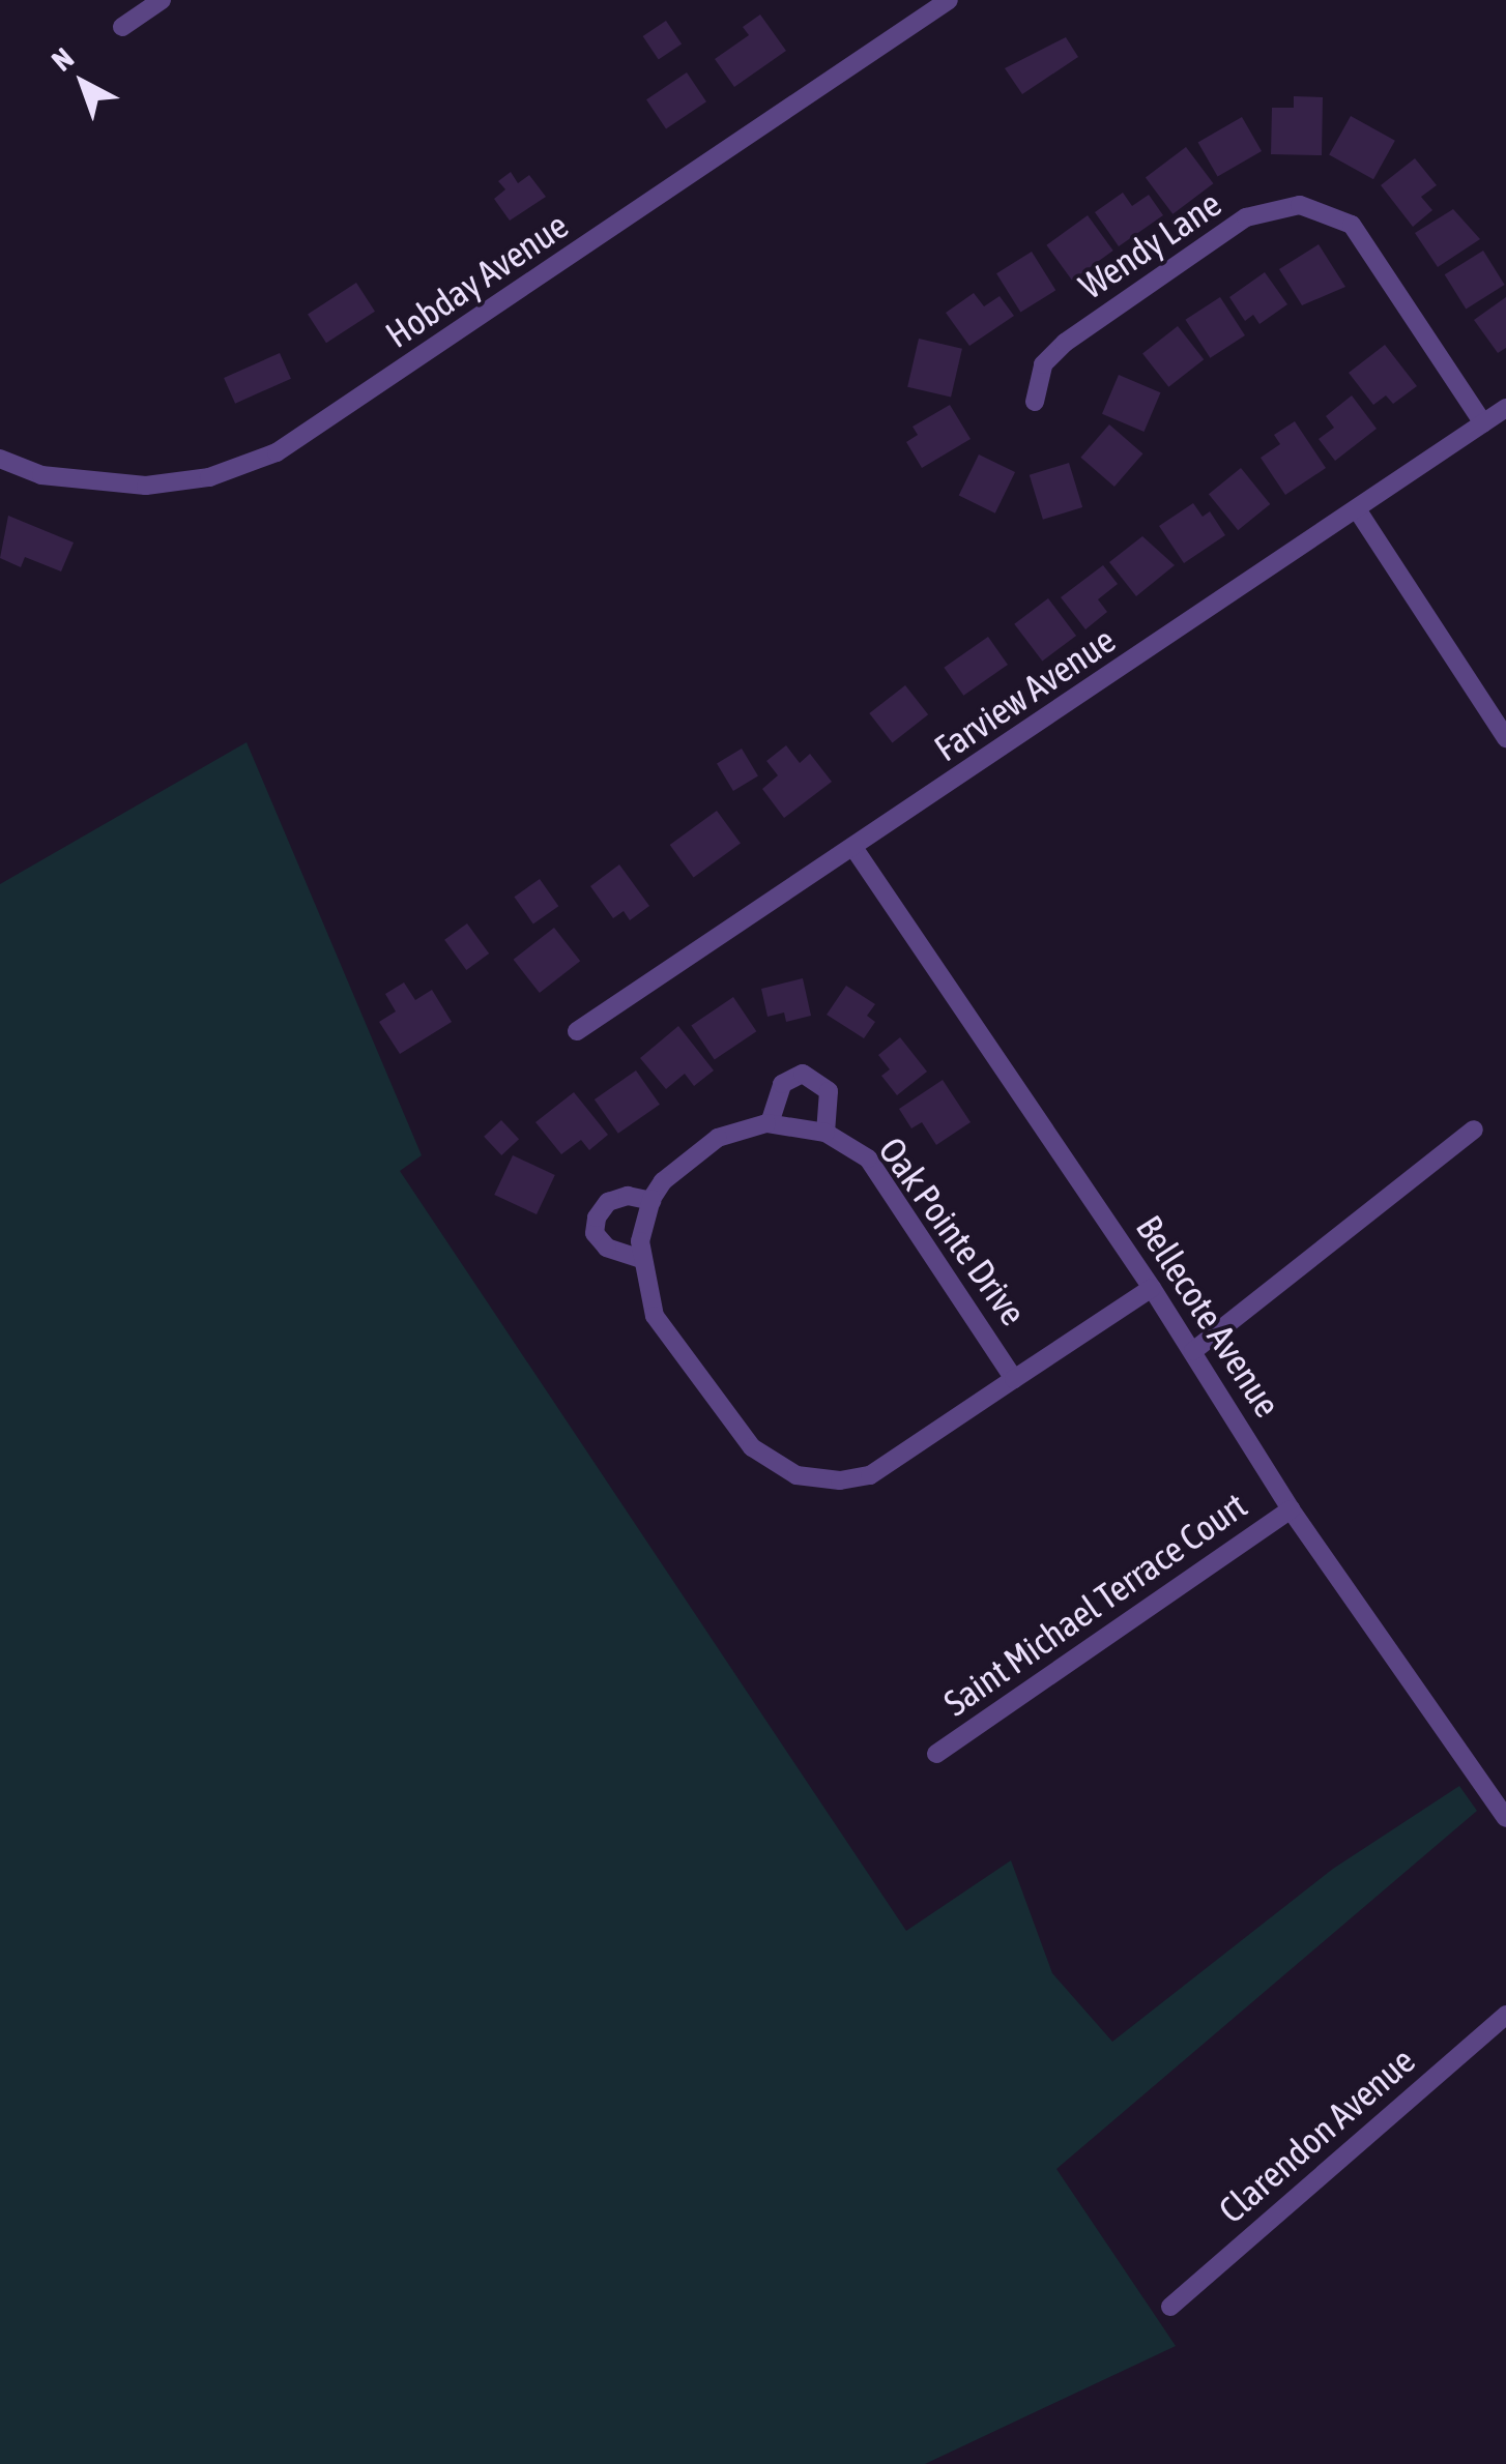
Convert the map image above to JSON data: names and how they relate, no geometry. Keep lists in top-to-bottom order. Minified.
{"streets":{"street":["Wendy Lane","Hobday Avenue","Farview Avenue","Oak Pointe Drive","Bellecote Avenue","Saint Michael Terrace Court","Clarendon Avenue"]},"crossings":[["Wendy Lane","Farview Avenue"],["Farview Avenue","Bellecote Avenue"],["Oak Pointe Drive","Bellecote Avenue"],["Bellecote Avenue","Saint Michael Terrace Court"]],"north":"top left"}
